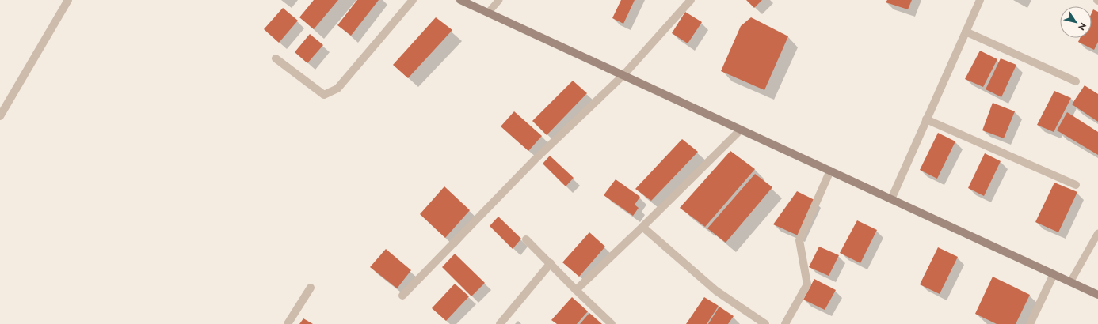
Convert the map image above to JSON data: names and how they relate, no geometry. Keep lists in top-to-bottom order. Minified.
{"north":"bottom right"}
